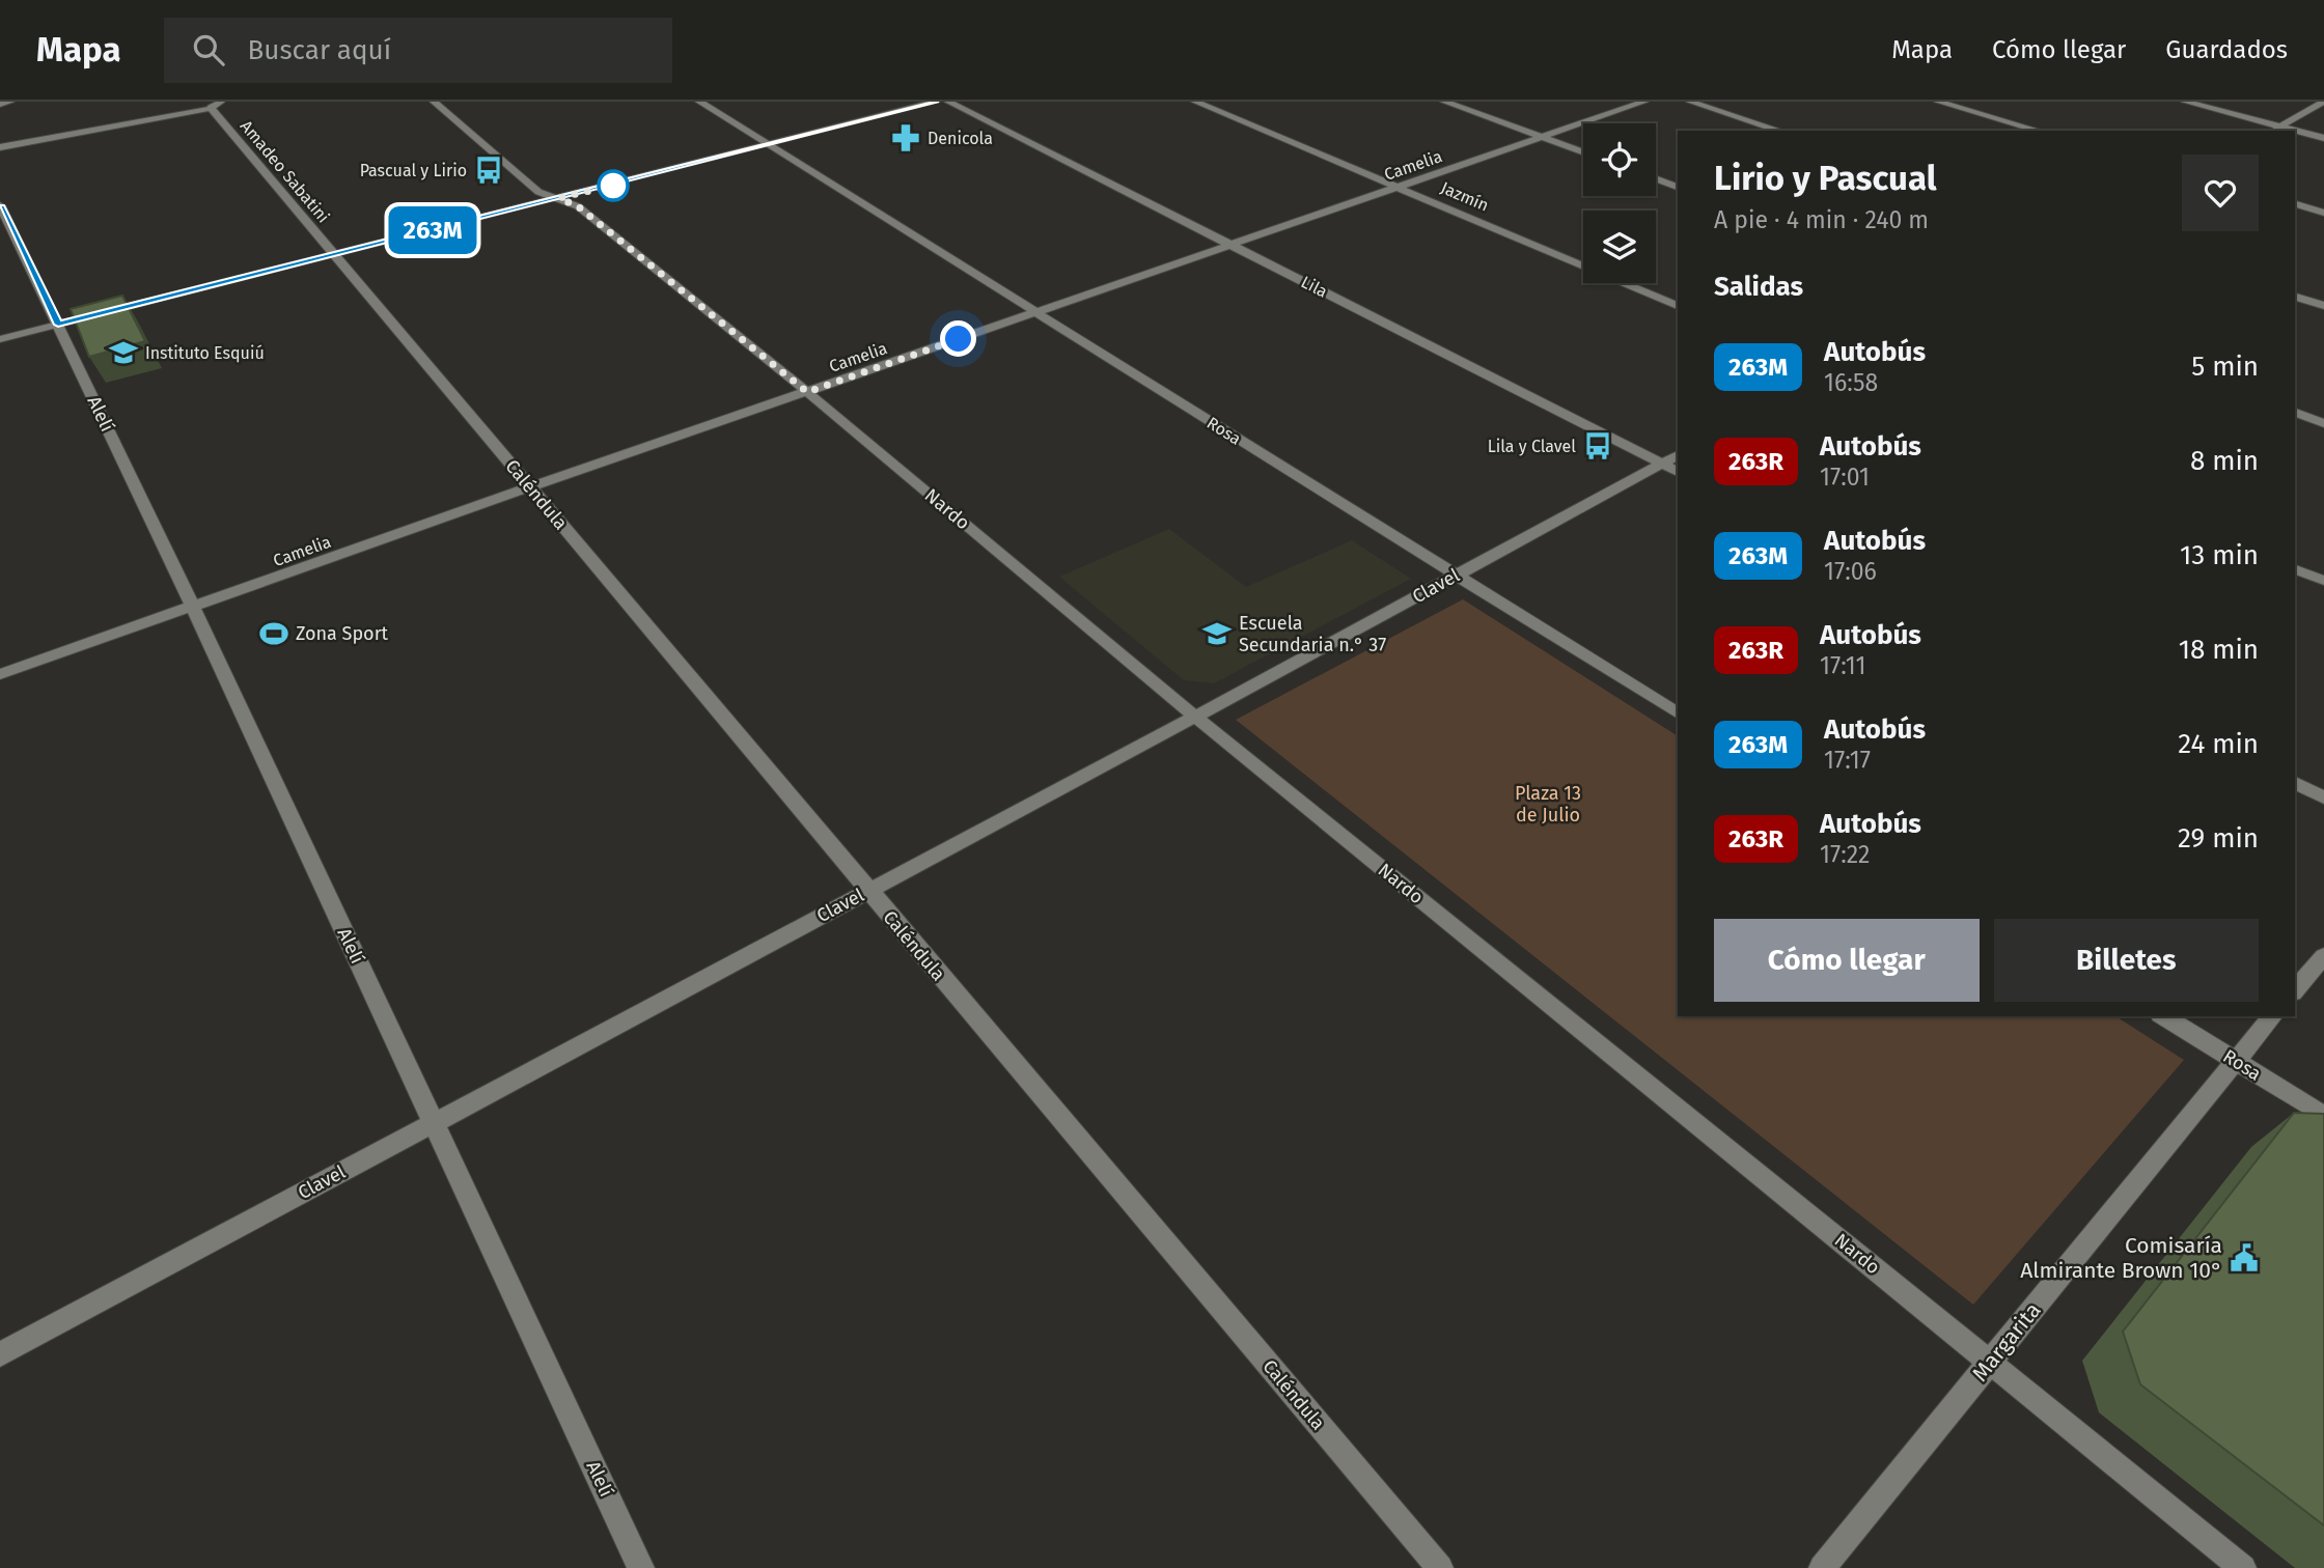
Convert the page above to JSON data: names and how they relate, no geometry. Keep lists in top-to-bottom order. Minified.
{"streets":{"street":["Camelia","Amadeo Sabatini","Jazmín","Lila","Alelí","Rosa","Caléndula","Nardo","Clavel","Margarita"]},"crossings":[["Camelia","Jazmín"],["Camelia","Lila"],["Camelia","Alelí"],["Camelia","Rosa"],["Camelia","Caléndula"],["Camelia","Nardo"],["Amadeo Sabatini","Caléndula"],["Lila","Clavel"],["Alelí","Clavel"],["Rosa","Clavel"],["Rosa","Margarita"],["Caléndula","Clavel"],["Nardo","Clavel"],["Nardo","Margarita"]],"parks":["Plaza 13 de Julio"],"places":{"pharmacy":["Denicola"],"bus stop":["Pascual y Lirio","Lila y Clavel"],"school or university":["Instituto Esquiú","Escuela Secundaria n.° 37"],"sports":["Zona Sport"],"public building":["Comisaría Almirante Brown 10°"]},"lines":["bus line 263M"],"page":{"header":"Mapa","search":"Buscar aquí","nav":["Mapa","Cómo llegar","Guardados"],"on_map":"263M","heading":[["Lirio y Pascual","A pie · 4 min · 240 m"],"Salidas"],"list":[{"mark":"263M","name":"Autobús","note":"16:58","value":"5 min"},{"mark":"263R","name":"Autobús","note":"17:01","value":"8 min"},{"mark":"263M","name":"Autobús","note":"17:06","value":"13 min"},{"mark":"263R","name":"Autobús","note":"17:11","value":"18 min"},{"mark":"263M","name":"Autobús","note":"17:17","value":"24 min"},{"mark":"263R","name":"Autobús","note":"17:22","value":"29 min"}],"buttons":["Cómo llegar","Billetes"]}}
